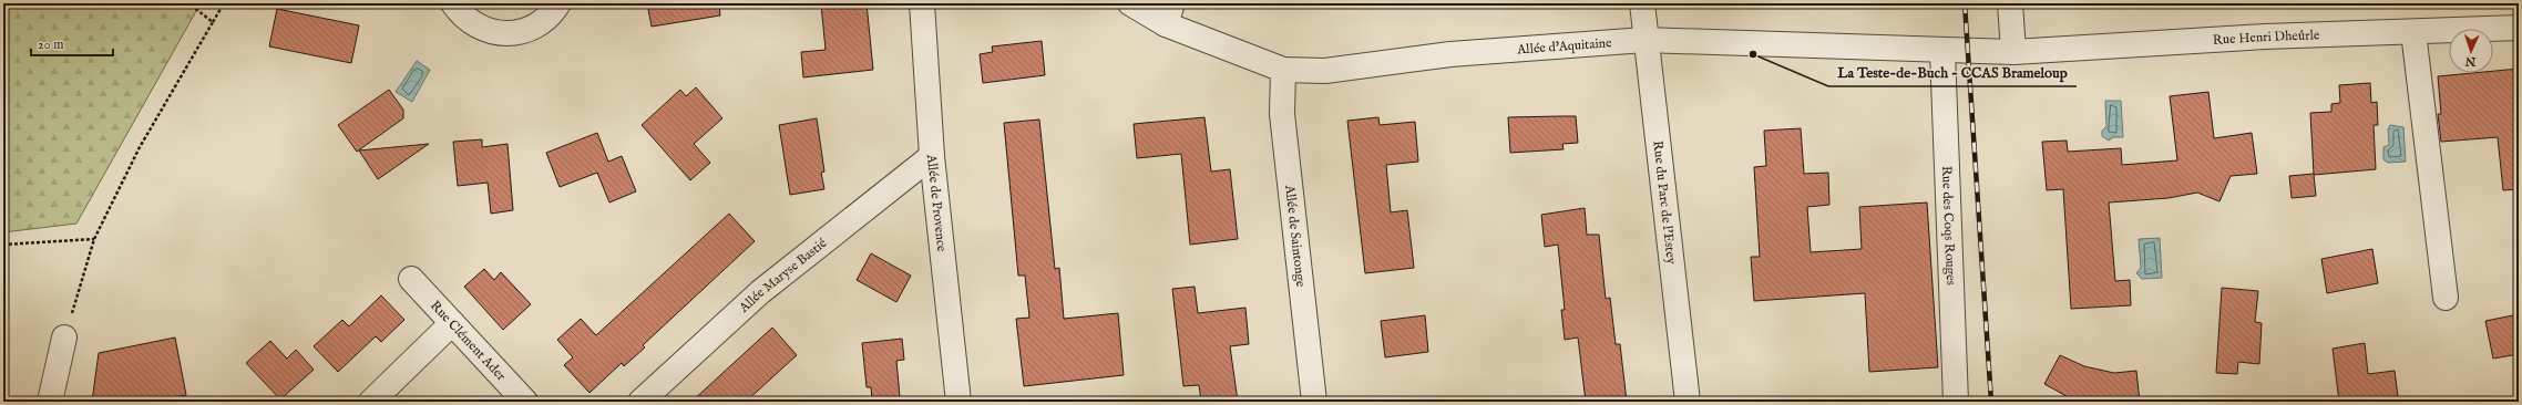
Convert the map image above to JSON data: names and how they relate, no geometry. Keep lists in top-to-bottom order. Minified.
{"streets":{"street":["Rue Henri Dheûrle","Allée d'Aquitaine","Allée de Provence","Rue du Parc de l'Estey","Rue des Coqs Rouges","Allée de Saintonge","Allée Maryse Bastié","Rue Clément Ader"]},"crossings":[["Rue Henri Dheûrle","Allée d'Aquitaine"],["Allée d'Aquitaine","Rue du Parc de l'Estey"],["Allée d'Aquitaine","Rue des Coqs Rouges"],["Allée d'Aquitaine","Allée de Saintonge"],["Allée de Provence","Allée Maryse Bastié"]],"places":["La Teste-de-Buch - CCAS Brameloup"],"scale_bar":"20 m","north":"bottom"}
